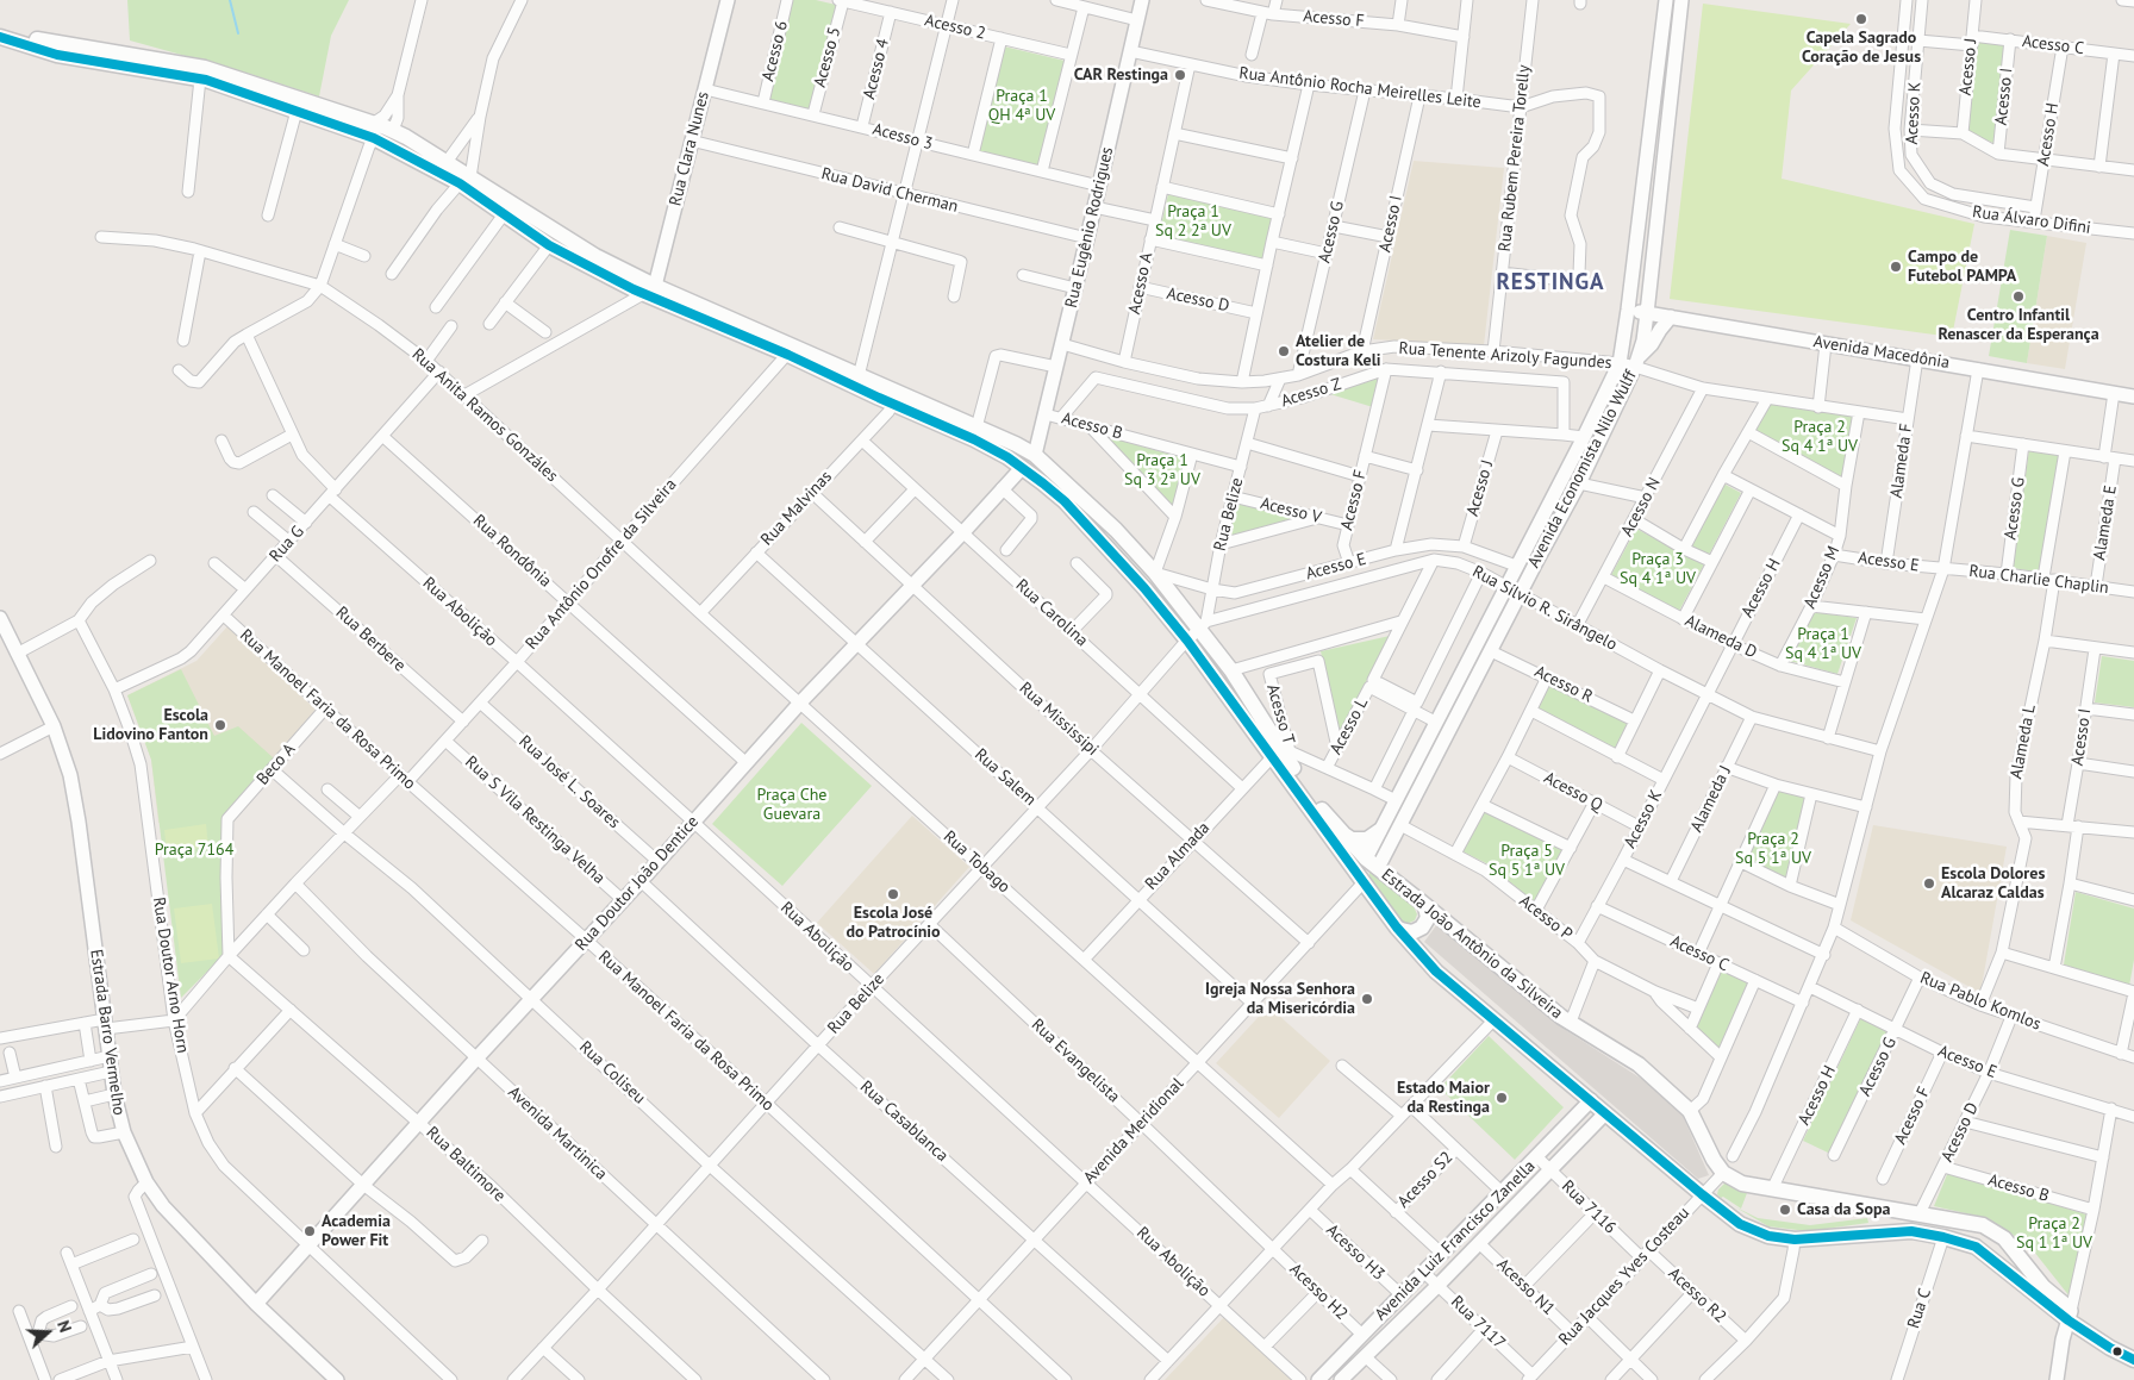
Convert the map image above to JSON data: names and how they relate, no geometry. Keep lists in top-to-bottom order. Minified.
{"streets":{"main road":["Estrada João Antônio da Silveira"],"street":["Acesso F","Acesso 2","Acesso C","Acesso 6","Acesso 5","Acesso J","Acesso 4","Rua Antônio Rocha Meirelles Leite","Acesso I","Acesso K","Acesso H","Acesso 3","Rua Clara Nunes","Rua Rubem Pereira Torelly","Rua David Cherman","Rua Álvaro Difini","Rua Eugênio Rodrigues","Acesso G","Acesso A","Acesso D","Avenida Macedônia","Rua Tenente Arizoly Fagundes","Acesso Z","Rua Anita Ramos Gonzáles","Acesso B","Alameda F","Avenida Economista Nilo Wulff","Acesso N","Rua Malvinas","Acesso V","Rua Belize","Alameda E","Rua G","Rua Rondônia","Acesso E","Rua Antônio Onofre da Silveira","Acesso M","Rua Charlie Chaplin","Rua Sílvio R. Sirângelo","Rua Abolição","Rua Carolina","Alameda D","Rua Berbere","Acesso R","Rua Manoel Faria da Rosa Primo","Acesso T","Rua Mississipi","Acesso L","Alameda L","Beco A","Rua Salem","Rua José L. Soares","Acesso Q","Alameda J","Rua S Vila Restinga Velha","Rua Almada","Rua Tobago","Rua Doutor João Dentice","Acesso P","Rua Doutor Arno Horn","Rua Pablo Komlos","Estrada Barro Vermelho","Rua Evangelista","Rua Coliseu","Rua Casablanca","Avenida Meridional","Avenida Martinica","Rua Baltimore","Acesso S2","Rua 7116","Avenida Luiz Francisco Zanella","Acesso H3","Rua Jacques Yves Costeau","Acesso N1","Acesso H2","Acesso R2","Rua C","Rua 7117"]},"crossings":[["Acesso F","Acesso Z"],["Acesso F","Acesso V"],["Acesso F","Acesso E"],["Acesso 2","Acesso 5"],["Acesso 2","Acesso 4"],["Acesso C","Acesso J"],["Acesso C","Acesso I"],["Acesso C","Acesso K"],["Acesso C","Acesso H"],["Acesso 6","Acesso 3"],["Acesso 5","Acesso 3"],["Acesso J","Acesso E"],["Acesso 4","Acesso 3"],["Rua Antônio Rocha Meirelles Leite","Acesso I"],["Rua Antônio Rocha Meirelles Leite","Rua Rubem Pereira Torelly"],["Rua Antônio Rocha Meirelles Leite","Rua Eugênio Rodrigues"],["Rua Antônio Rocha Meirelles Leite","Acesso G"],["Rua Antônio Rocha Meirelles Leite","Acesso A"],["Acesso I","Rua Tenente Arizoly Fagundes"],["Acesso K","Acesso H"],["Acesso K","Rua Sílvio R. Sirângelo"],["Acesso K","Acesso Q"],["Acesso K","Acesso P"],["Acesso H","Rua Álvaro Difini"],["Acesso H","Acesso E"],["Acesso H","Rua Sílvio R. Sirângelo"],["Acesso H","Alameda D"],["Acesso H","Estrada João Antônio da Silveira"],["Acesso 3","Rua Clara Nunes"],["Acesso 3","Rua Eugênio Rodrigues"],["Rua Clara Nunes","Rua David Cherman"],["Rua Clara Nunes","Estrada João Antônio da Silveira"],["Rua Rubem Pereira Torelly","Rua Tenente Arizoly Fagundes"],["Rua David Cherman","Rua Eugênio Rodrigues"],["Rua Eugênio Rodrigues","Rua Tenente Arizoly Fagundes"],["Rua Eugênio Rodrigues","Acesso B"],["Rua Eugênio Rodrigues","Estrada João Antônio da Silveira"],["Acesso G","Rua Tenente Arizoly Fagundes"],["Acesso G","Acesso E"],["Acesso G","Rua Charlie Chaplin"],["Acesso G","Rua Pablo Komlos"],["Acesso A","Acesso D"],["Acesso A","Rua Tenente Arizoly Fagundes"],["Acesso D","Acesso B"],["Acesso D","Acesso E"],["Acesso D","Estrada João Antônio da Silveira"],["Acesso D","Rua Pablo Komlos"],["Avenida Macedônia","Alameda F"],["Avenida Macedônia","Avenida Economista Nilo Wulff"],["Rua Tenente Arizoly Fagundes","Avenida Economista Nilo Wulff"],["Acesso Z","Acesso B"],["Acesso Z","Rua Belize"],["Rua Anita Ramos Gonzáles","Rua G"],["Rua Anita Ramos Gonzáles","Rua Antônio Onofre da Silveira"],["Rua Anita Ramos Gonzáles","Rua Tobago"],["Acesso B","Rua Belize"],["Alameda F","Acesso E"],["Avenida Economista Nilo Wulff","Acesso E"],["Avenida Economista Nilo Wulff","Rua Sílvio R. Sirângelo"],["Avenida Economista Nilo Wulff","Acesso R"],["Avenida Economista Nilo Wulff","Acesso L"],["Avenida Economista Nilo Wulff","Acesso P"],["Avenida Economista Nilo Wulff","Estrada João Antônio da Silveira"],["Acesso N","Rua Sílvio R. Sirângelo"],["Acesso N","Alameda D"],["Rua Malvinas","Rua Carolina"],["Rua Malvinas","Rua Mississipi"],["Rua Malvinas","Rua Salem"],["Rua Malvinas","Rua Tobago"],["Rua Malvinas","Estrada João Antônio da Silveira"],["Acesso V","Rua Belize"],["Rua Belize","Acesso E"],["Rua Belize","Rua Sílvio R. Sirângelo"],["Rua Belize","Rua Abolição"],["Rua Belize","Rua Carolina"],["Rua Belize","Rua Manoel Faria da Rosa Primo"],["Rua Belize","Rua Mississipi"],["Rua Belize","Rua Salem"],["Rua Belize","Rua Tobago"],["Rua Belize","Estrada João Antônio da Silveira"],["Rua Belize","Rua Evangelista"],["Rua Belize","Rua Coliseu"],["Rua Belize","Rua Casablanca"],["Rua Belize","Avenida Martinica"],["Rua Belize","Rua Baltimore"],["Alameda E","Rua Charlie Chaplin"],["Rua G","Rua Rondônia"],["Rua G","Rua Abolição"],["Rua G","Rua Berbere"],["Rua G","Rua Manoel Faria da Rosa Primo"],["Rua G","Rua Doutor Arno Horn"],["Rua Rondônia","Rua Antônio Onofre da Silveira"],["Rua Rondônia","Rua Doutor João Dentice"],["Acesso E","Acesso M"],["Acesso E","Rua Charlie Chaplin"],["Acesso E","Estrada João Antônio da Silveira"],["Rua Antônio Onofre da Silveira","Rua Abolição"],["Rua Antônio Onofre da Silveira","Rua Berbere"],["Rua Antônio Onofre da Silveira","Rua Manoel Faria da Rosa Primo"],["Rua Antônio Onofre da Silveira","Beco A"],["Rua Antônio Onofre da Silveira","Rua José L. Soares"],["Rua Antônio Onofre da Silveira","Rua S Vila Restinga Velha"],["Rua Antônio Onofre da Silveira","Rua Tobago"],["Rua Antônio Onofre da Silveira","Estrada João Antônio da Silveira"],["Rua Antônio Onofre da Silveira","Rua Doutor Arno Horn"],["Rua Antônio Onofre da Silveira","Rua Coliseu"],["Rua Antônio Onofre da Silveira","Avenida Martinica"],["Rua Antônio Onofre da Silveira","Rua Baltimore"],["Acesso M","Alameda D"],["Rua Charlie Chaplin","Alameda L"],["Rua Sílvio R. Sirângelo","Alameda J"],["Rua Sílvio R. Sirângelo","Estrada João Antônio da Silveira"],["Rua Abolição","Rua Doutor João Dentice"],["Rua Abolição","Avenida Meridional"],["Rua Carolina","Rua Almada"],["Rua Carolina","Rua Doutor João Dentice"],["Rua Manoel Faria da Rosa Primo","Beco A"],["Rua Manoel Faria da Rosa Primo","Rua Doutor João Dentice"],["Rua Manoel Faria da Rosa Primo","Avenida Meridional"],["Acesso T","Acesso L"],["Acesso T","Rua Almada"],["Acesso T","Estrada João Antônio da Silveira"],["Rua Mississipi","Rua Almada"],["Rua Mississipi","Rua Doutor João Dentice"],["Rua Mississipi","Avenida Meridional"],["Alameda L","Rua Pablo Komlos"],["Beco A","Rua Coliseu"],["Beco A","Rua Baltimore"],["Rua Salem","Rua Almada"],["Rua Salem","Rua Doutor João Dentice"],["Rua Salem","Avenida Meridional"],["Rua José L. Soares","Rua Doutor João Dentice"],["Rua S Vila Restinga Velha","Rua Doutor João Dentice"],["Rua Almada","Rua Tobago"],["Rua Almada","Estrada João Antônio da Silveira"],["Rua Tobago","Rua Doutor João Dentice"],["Rua Tobago","Avenida Meridional"],["Rua Doutor João Dentice","Estrada João Antônio da Silveira"],["Rua Doutor João Dentice","Rua Doutor Arno Horn"],["Rua Doutor João Dentice","Estrada Barro Vermelho"],["Rua Doutor João Dentice","Rua Coliseu"],["Rua Doutor João Dentice","Rua Casablanca"],["Rua Doutor João Dentice","Avenida Martinica"],["Rua Doutor João Dentice","Rua Baltimore"],["Estrada João Antônio da Silveira","Avenida Meridional"],["Estrada João Antônio da Silveira","Avenida Luiz Francisco Zanella"],["Estrada João Antônio da Silveira","Rua Jacques Yves Costeau"],["Estrada João Antônio da Silveira","Rua C"],["Rua Evangelista","Avenida Meridional"],["Rua Evangelista","Acesso H2"],["Rua Coliseu","Avenida Meridional"],["Rua Casablanca","Avenida Meridional"],["Rua 7116","Avenida Luiz Francisco Zanella"],["Rua 7116","Rua Jacques Yves Costeau"],["Rua 7116","Acesso R2"],["Avenida Luiz Francisco Zanella","Acesso H3"],["Avenida Luiz Francisco Zanella","Acesso N1"],["Avenida Luiz Francisco Zanella","Acesso H2"],["Avenida Luiz Francisco Zanella","Rua 7117"],["Rua Jacques Yves Costeau","Acesso N1"],["Rua Jacques Yves Costeau","Acesso R2"],["Rua Jacques Yves Costeau","Rua 7117"]],"districts":["RESTINGA"],"parks":["Praça 1 QH 4ª UV","Praça 1 Sq 2 2ª UV","Praça 2 Sq 4 1ª UV","Praça 1 Sq 3 2ª UV","Praça 3 Sq 4 1ª UV","Praça 1 Sq 4 1ª UV","Praça Che Guevara","Praça 2 Sq 5 1ª UV","Praça 7164","Praça 5 Sq 5 1ª UV","Praça 2 Sq 1 1ª UV"],"places":["Capela Sagrado Coração de Jesus","CAR Restinga","Campo de Futebol PAMPA","Centro Infantil Renascer da Esperança","Atelier de Costura Keli","Escola Lidovino Fanton","Escola Dolores Alcaraz Caldas","Escola José do Patrocínio","Igreja Nossa Senhora da Misericórdia","Estado Maior da Restinga","Casa da Sopa","Academia Power Fit"],"north":"right"}
